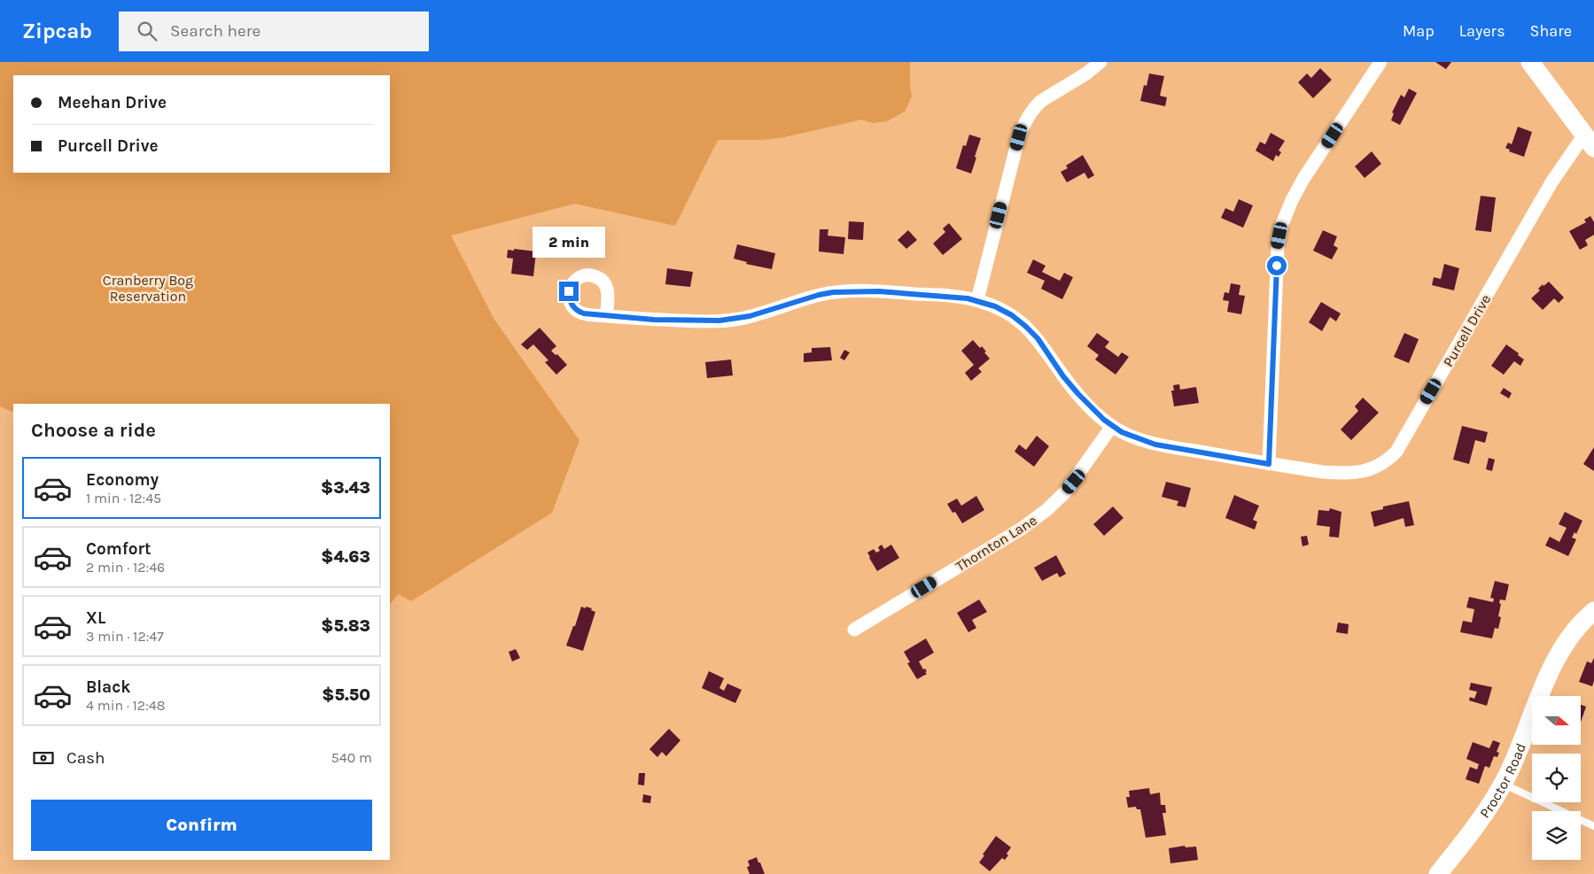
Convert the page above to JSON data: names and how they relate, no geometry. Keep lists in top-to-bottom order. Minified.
{"streets":{"main road":["Proctor Road"],"street":["Purcell Drive","Thornton Lane"]},"crossings":[["Purcell Drive","Thornton Lane"]],"parks":["Cranberry Bog Reservation"],"north":"right","page":{"header":"Zipcab","search":"Search here","nav":["Map","Layers","Share"],"banner":["Meehan Drive","Purcell Drive"],"bubble":"2 min","heading":"Choose a ride","list":[{"name":"Economy","note":"1 min · 12:45","value":"$3.43"},{"name":"Comfort","note":"2 min · 12:46","value":"$4.63"},{"name":"XL","note":"3 min · 12:47","value":"$5.83"},{"name":"Black","note":"4 min · 12:48","value":"$5.50"}],"pay":["Cash","540 m"],"buttons":"Confirm"}}
